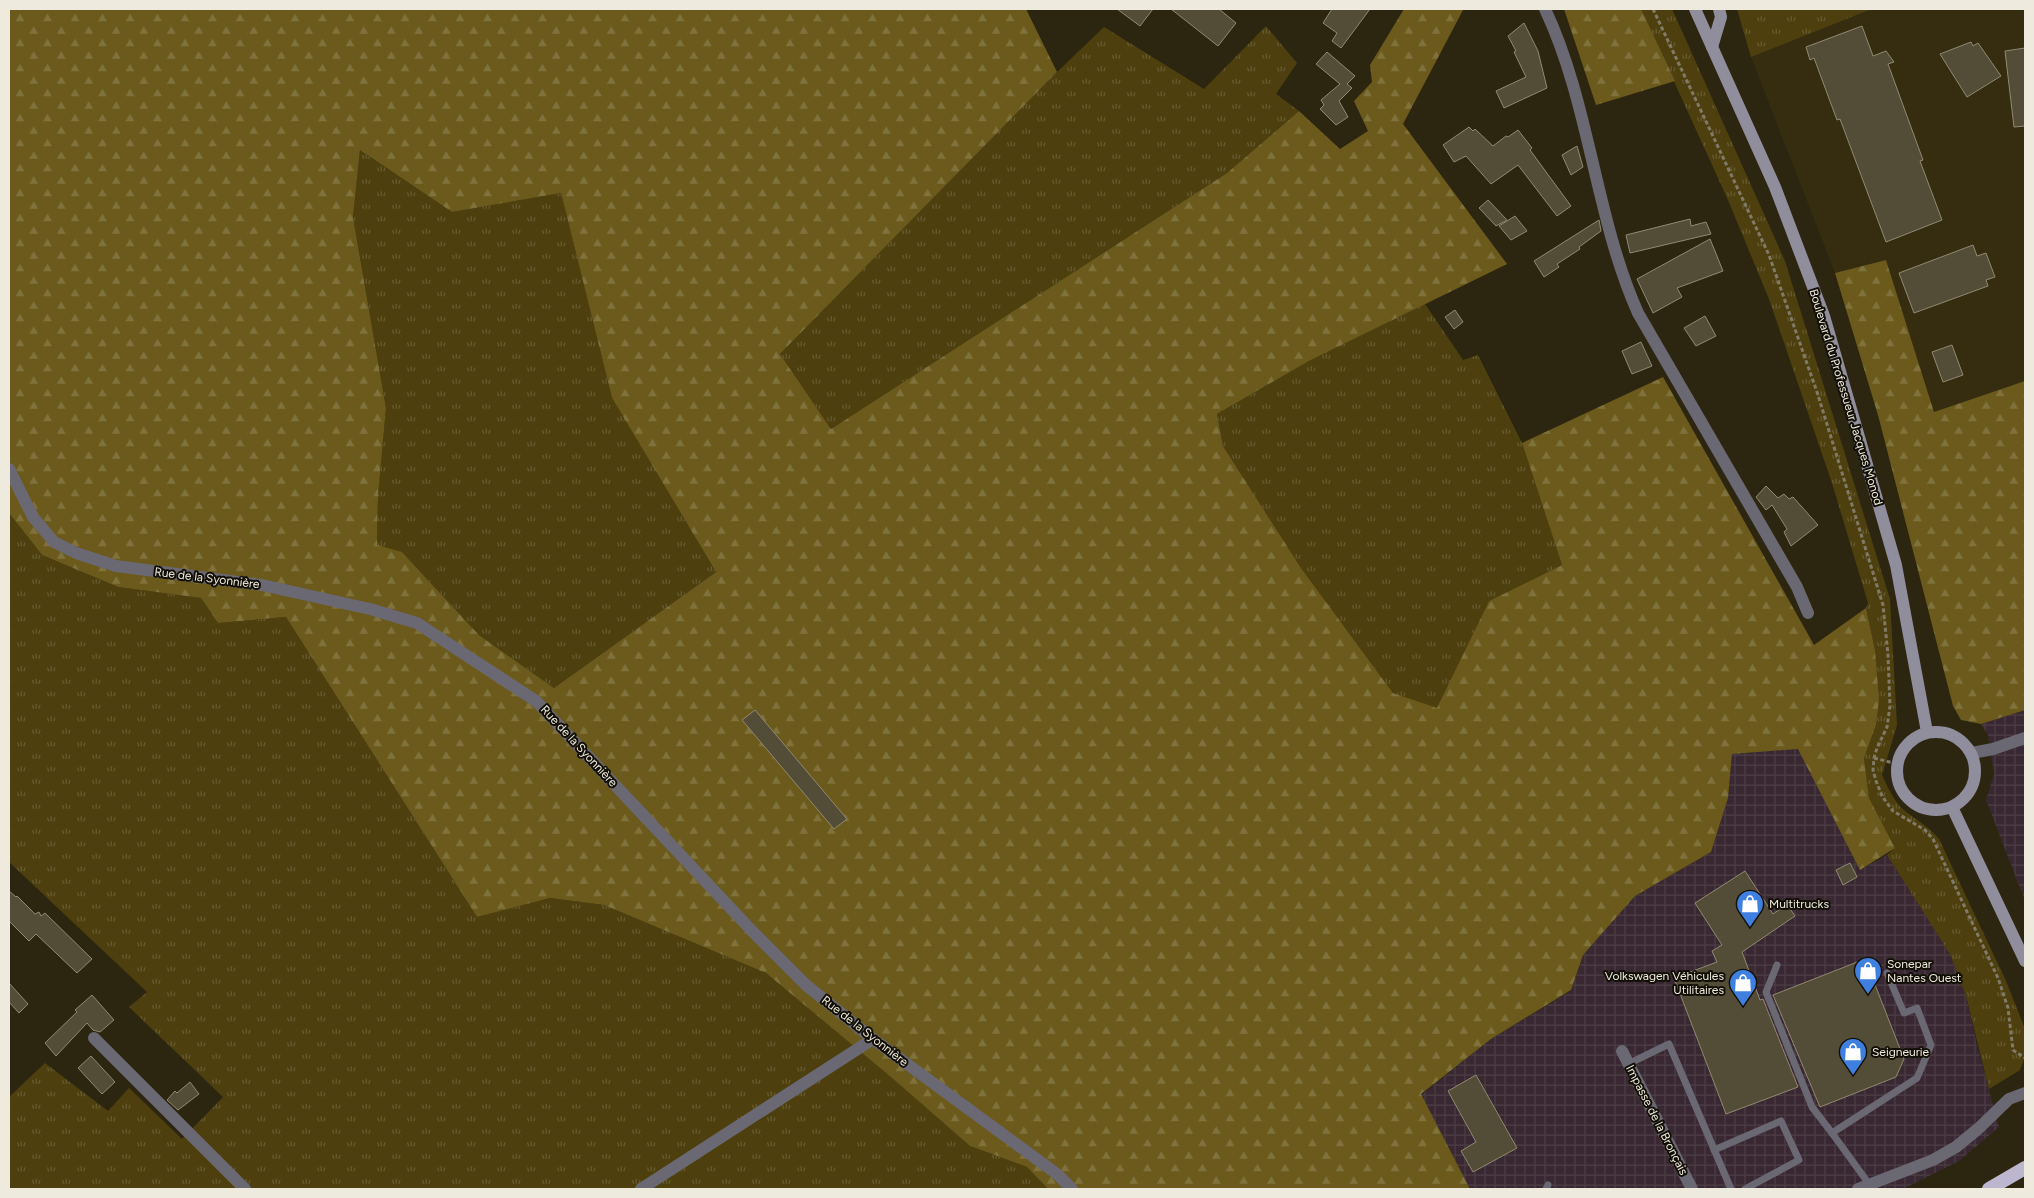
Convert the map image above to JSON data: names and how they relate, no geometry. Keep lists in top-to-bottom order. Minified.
{"streets":{"main road":["Boulevard du Professueur Jacques Monod"],"street":["Rue de la Syonnière","Impasse de la Bronçais"]},"places":{"shop":["Multitrucks","Sonepar Nantes Ouest","Volkswagen Véhicules Utilitaires","Seigneurie"]}}
